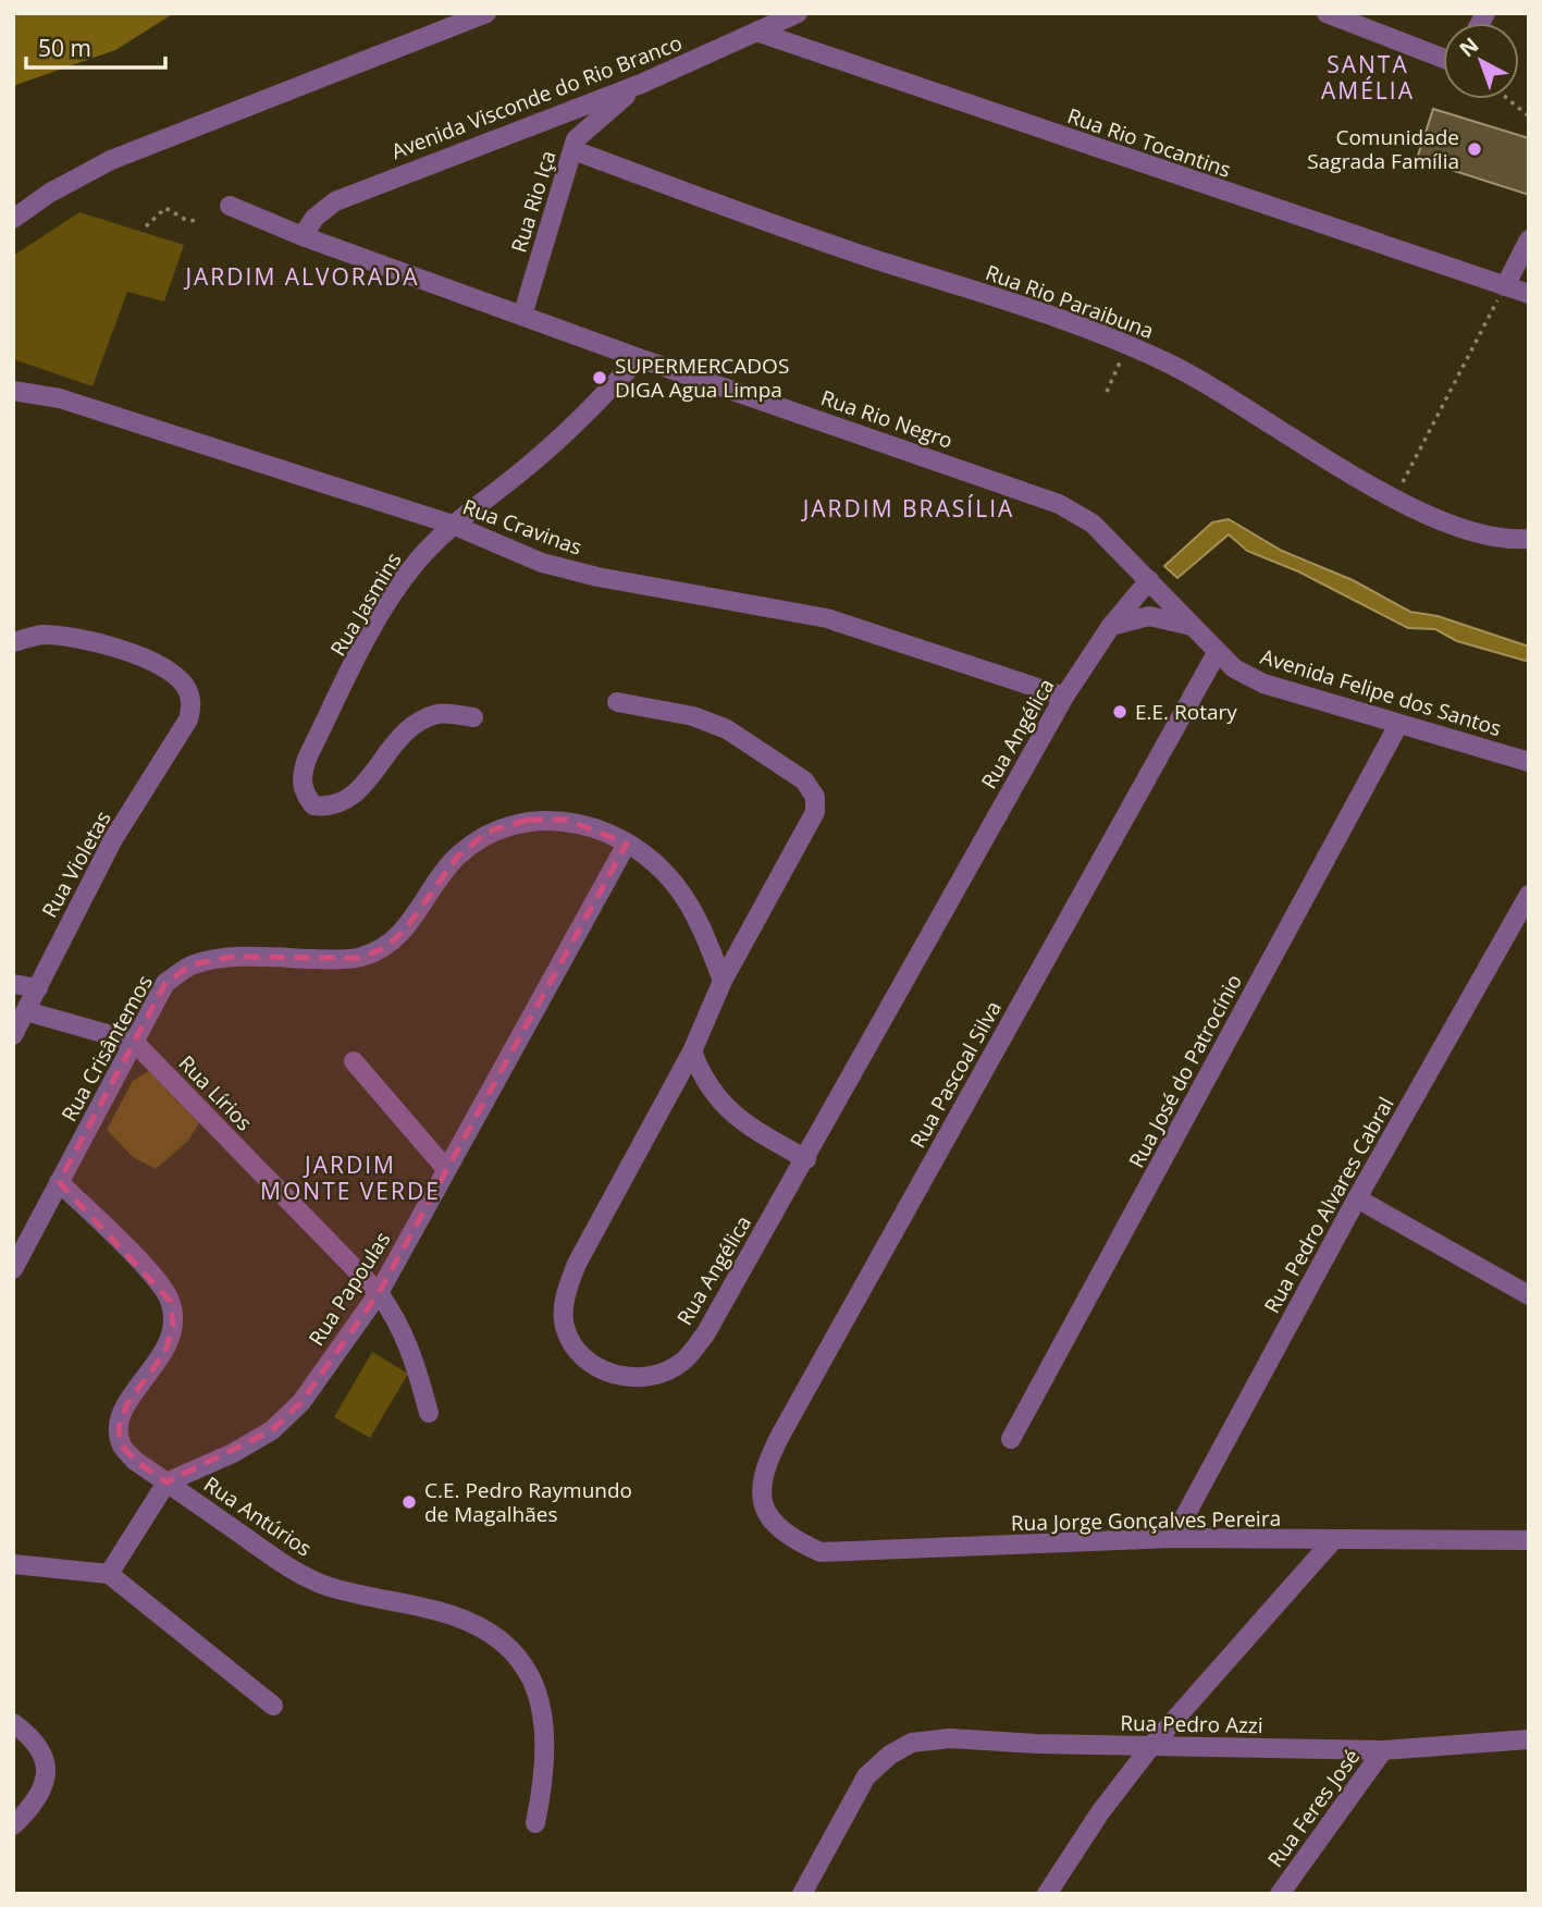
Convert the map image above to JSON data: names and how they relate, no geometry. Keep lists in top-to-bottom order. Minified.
{"streets":{"street":["Avenida Visconde do Rio Branco","Rua Rio Tocantins","Rua Rio Iça","Rua Rio Paraibuna","Rua Rio Negro","Rua Cravinas","Rua Jasmins","Avenida Felipe dos Santos","Rua Angélica","Rua Violetas","Rua Crisântemos","Rua José do Patrocínio","Rua Pascoal Silva","Rua Lírios","Rua Pedro Alvares Cabral","Rua Papoulas","Rua Antúrios","Rua Jorge Gonçalves Pereira","Rua Pedro Azzi","Rua Feres José"]},"crossings":[["Avenida Visconde do Rio Branco","Rua Rio Tocantins"],["Avenida Visconde do Rio Branco","Rua Rio Iça"],["Avenida Visconde do Rio Branco","Rua Rio Paraibuna"],["Avenida Visconde do Rio Branco","Rua Rio Negro"],["Rua Rio Iça","Rua Rio Paraibuna"],["Rua Rio Iça","Rua Rio Negro"],["Rua Rio Negro","Rua Jasmins"],["Rua Rio Negro","Avenida Felipe dos Santos"],["Rua Rio Negro","Rua Angélica"],["Rua Cravinas","Rua Jasmins"],["Rua Cravinas","Rua Angélica"],["Avenida Felipe dos Santos","Rua José do Patrocínio"],["Avenida Felipe dos Santos","Rua Pascoal Silva"],["Rua Angélica","Rua Crisântemos"],["Rua Violetas","Rua Lírios"],["Rua Crisântemos","Rua Lírios"],["Rua Crisântemos","Rua Papoulas"],["Rua Crisântemos","Rua Antúrios"],["Rua Pascoal Silva","Rua Jorge Gonçalves Pereira"],["Rua Lírios","Rua Papoulas"],["Rua Pedro Alvares Cabral","Rua Jorge Gonçalves Pereira"],["Rua Papoulas","Rua Antúrios"],["Rua Pedro Azzi","Rua Feres José"]],"districts":["SANTA AMÉLIA","JARDIM ALVORADA","JARDIM BRASÍLIA","JARDIM MONTE VERDE"],"places":["Comunidade Sagrada Família","SUPERMERCADOS DIGA Agua Limpa","E.E. Rotary","C.E. Pedro Raymundo de Magalhães"],"scale_bar":"50 m","north":"top left"}
